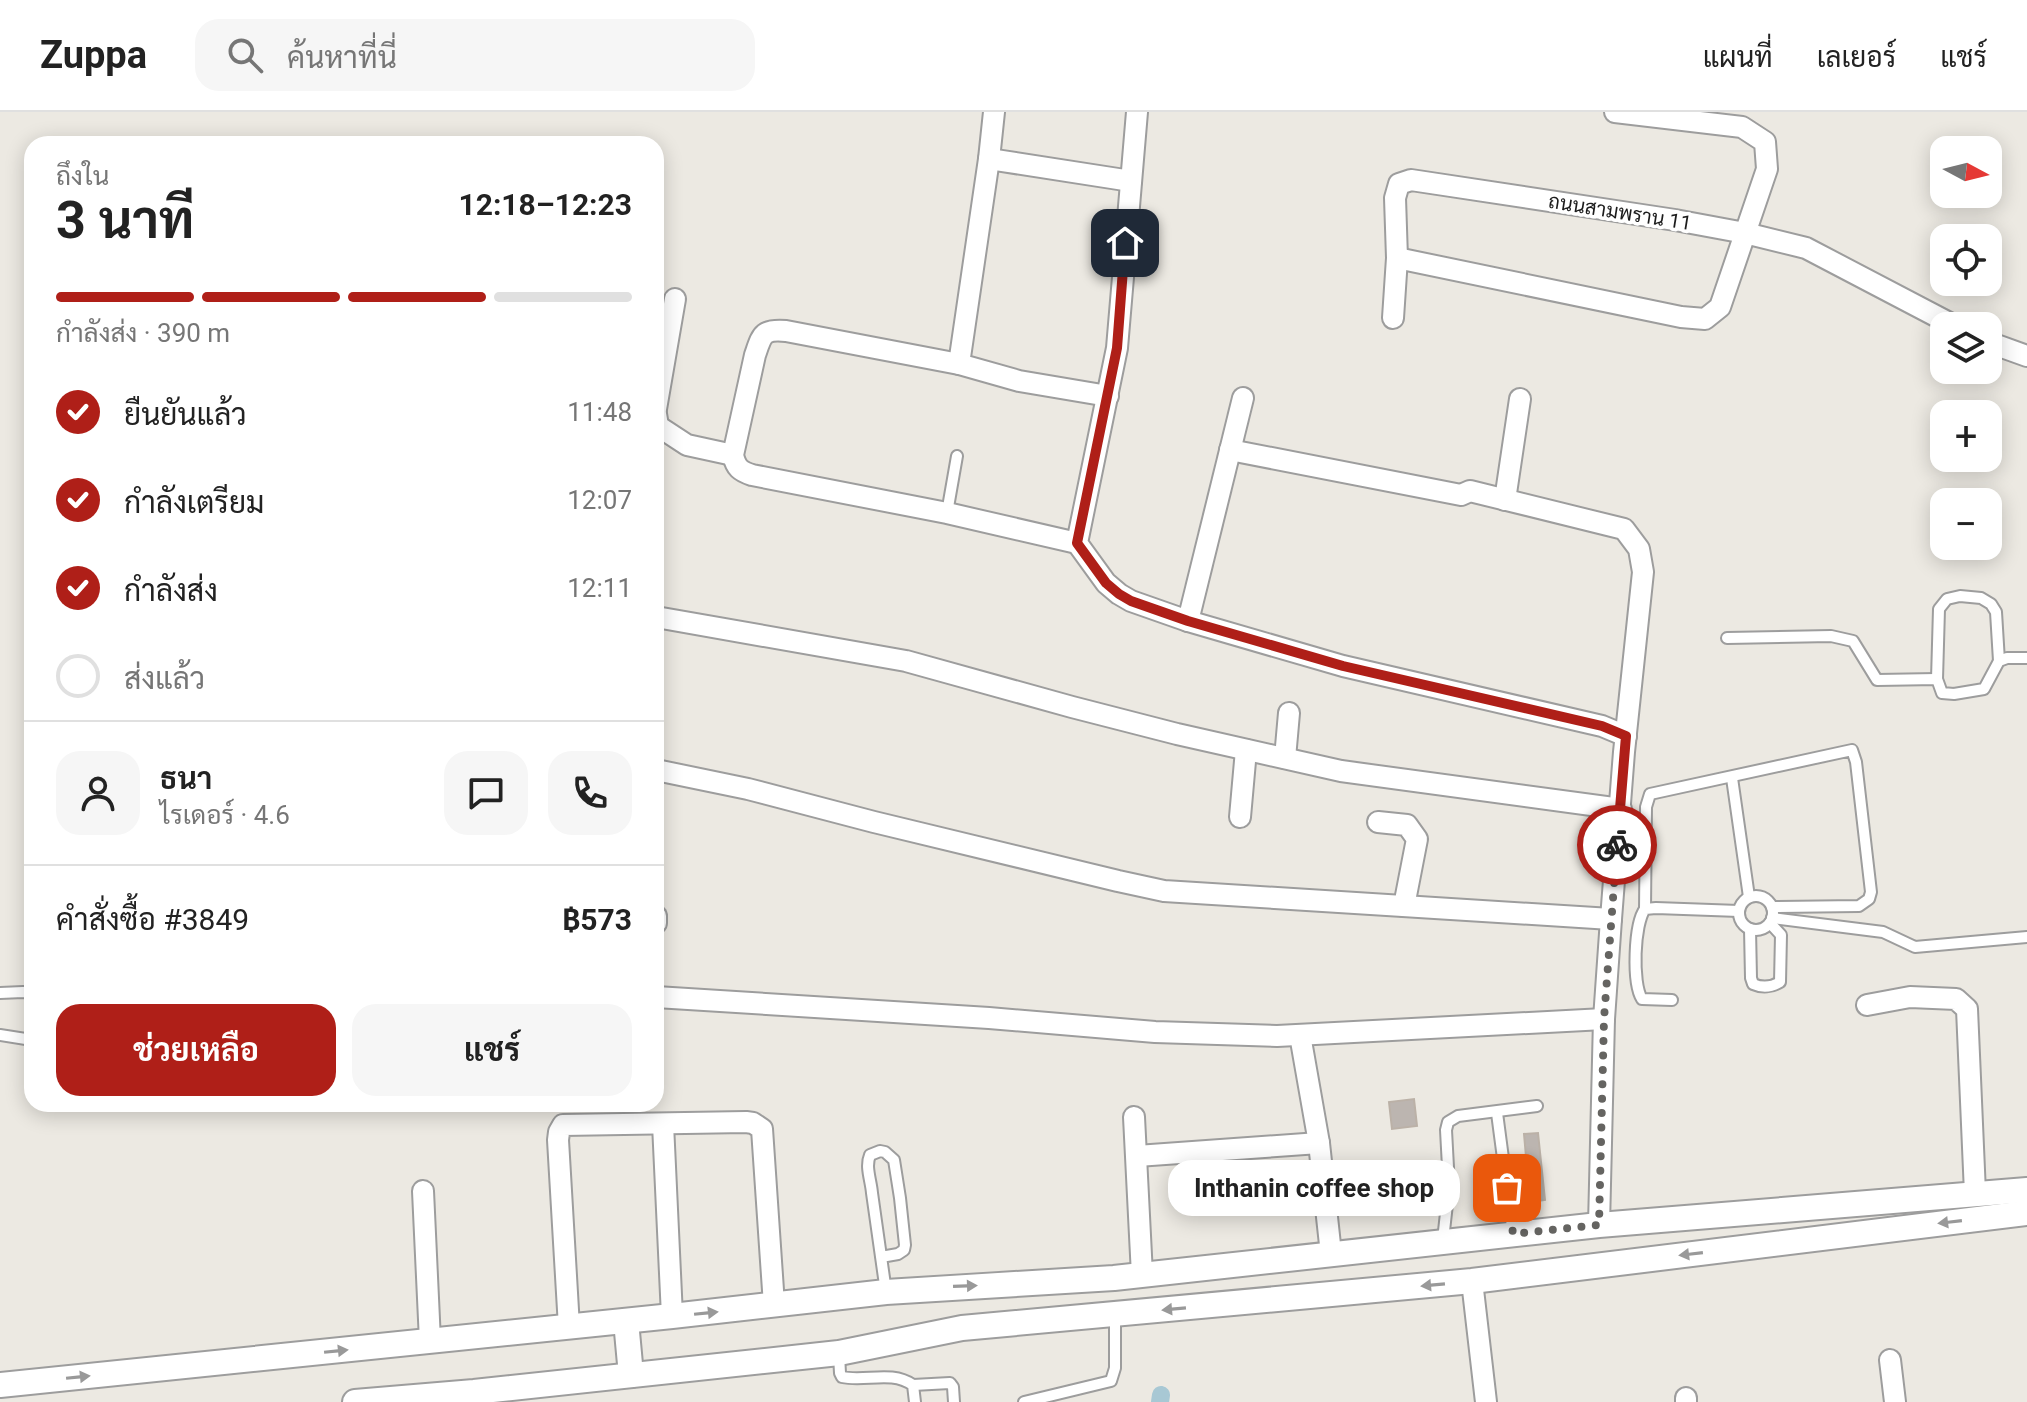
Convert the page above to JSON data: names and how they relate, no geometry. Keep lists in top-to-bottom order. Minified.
{"streets":{"street":["ถนนสามพราน 11"]},"places":["Inthanin coffee shop"],"north":"right","page":{"header":"Zuppa","search":"ค้นหาที่นี่","nav":["แผนที่","เลเยอร์","แชร์"],"map_buttons":["+","−"],"heading":["3 นาที","ถึงใน","12:18–12:23"],"panel":["ธนา","ไรเดอร์ · 4.6","คำสั่งซื้อ #3849","฿573"],"bar":"กำลังส่ง · 390 m","list":[["ยืนยันแล้ว","11:48"],["กำลังเตรียม","12:07"],["กำลังส่ง","12:11"],"ส่งแล้ว"],"buttons":["ช่วยเหลือ","แชร์"],"bubble":"Inthanin coffee shop"}}
